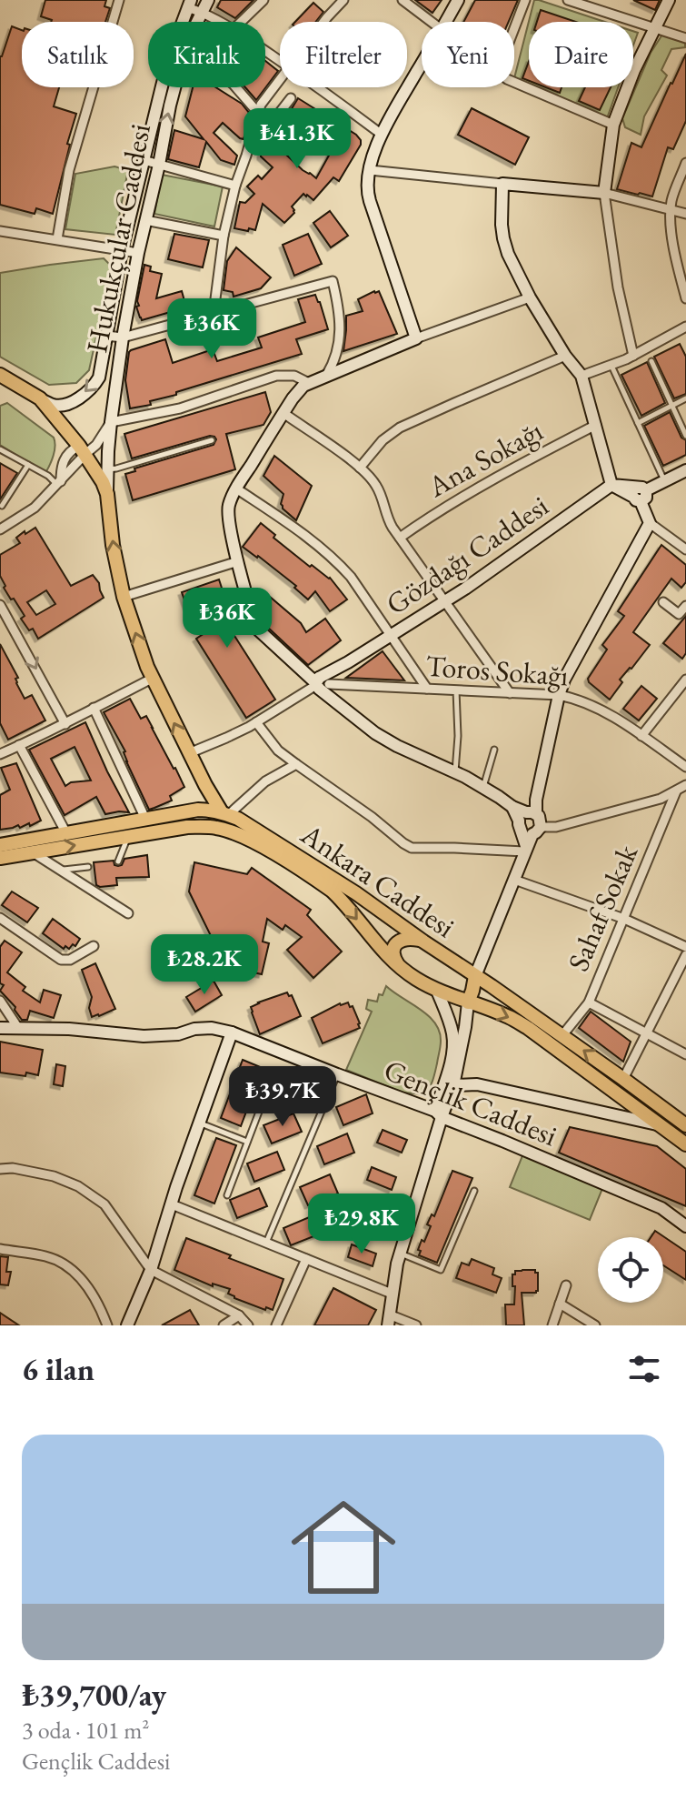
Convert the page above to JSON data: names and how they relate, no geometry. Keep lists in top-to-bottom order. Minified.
{"streets":{"main road":["Hukukçular Caddesi","Ankara Caddesi"],"street":["Ana Sokağı","Gözdağı Caddesi","Toros Sokağı","Sahaf Sokak","Gençlik Caddesi"]},"crossings":[["Hukukçular Caddesi","Ankara Caddesi"],["Gözdağı Caddesi","Toros Sokağı"],["Ankara Caddesi","Sahaf Sokak"]],"page":{"chip":["Satılık","Kiralık","Filtreler","Yeni","Daire"],"price":["₺41.3K","₺36K","₺36K","₺28.2K","₺39.7K","₺29.8K"],"heading":"6 ilan","list":[{"name":"₺39,700/ay","note":"3 oda · 101 m² · Gençlik Caddesi"}]}}
